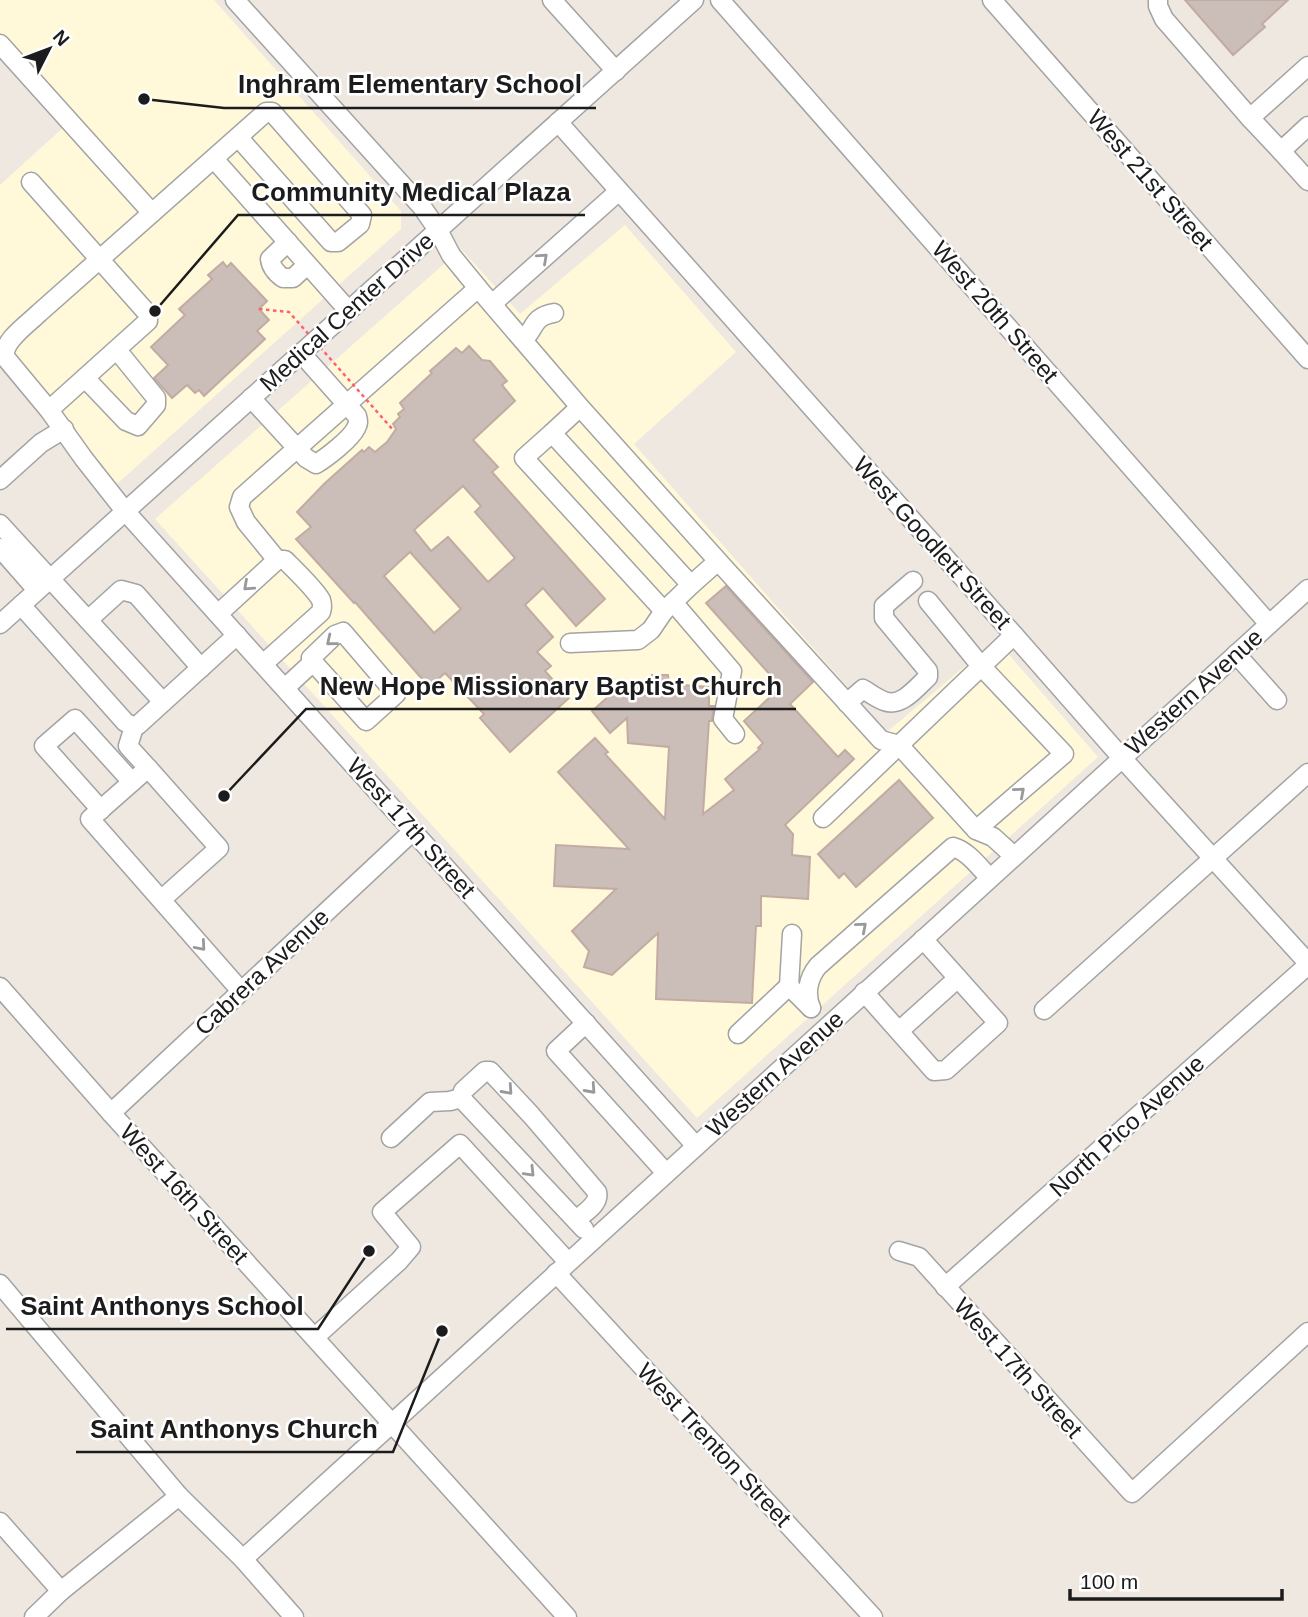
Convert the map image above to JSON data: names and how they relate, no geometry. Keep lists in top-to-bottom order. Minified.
{"streets":{"street":["West 21st Street","Medical Center Drive","West 20th Street","West Goodlett Street","Western Avenue","West 17th Street","Cabrera Avenue","North Pico Avenue","West 16th Street","West Trenton Street"]},"crossings":[["Medical Center Drive","West Goodlett Street"],["Medical Center Drive","West 17th Street"],["West 20th Street","Western Avenue"],["West Goodlett Street","Western Avenue"],["West Goodlett Street","North Pico Avenue"],["Western Avenue","West 17th Street"],["Western Avenue","West 16th Street"],["Western Avenue","West Trenton Street"],["West 17th Street","Cabrera Avenue"],["West 17th Street","North Pico Avenue"],["Cabrera Avenue","West 16th Street"]],"places":["Inghram Elementary School","Community Medical Plaza","New Hope Missionary Baptist Church","Saint Anthonys School","Saint Anthonys Church"],"scale_bar":"100 m","north":"top right"}
